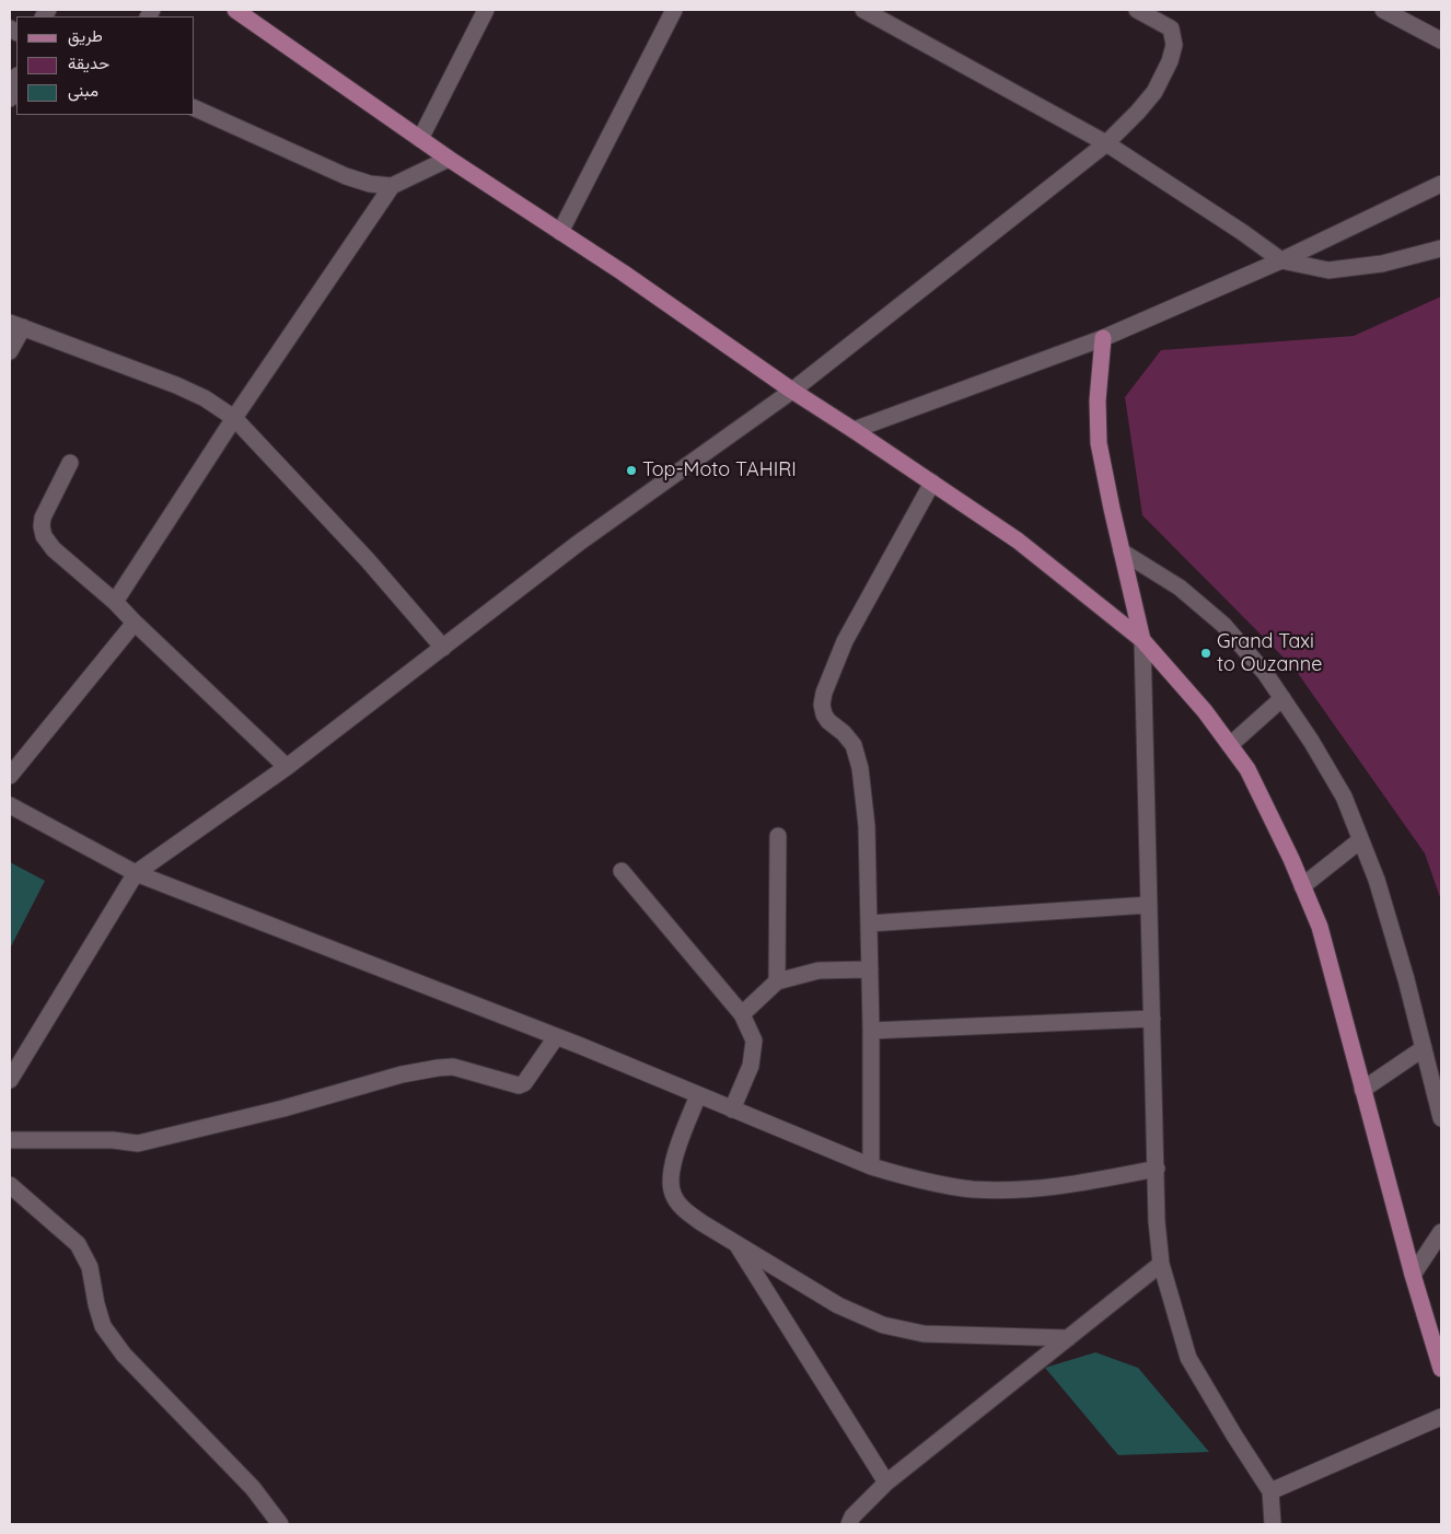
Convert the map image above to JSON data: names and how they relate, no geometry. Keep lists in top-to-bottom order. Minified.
{"places":["Top-Moto TAHIRI","Grand Taxi to Ouzanne"],"legend":["طريق","حديقة","مبنى"]}
